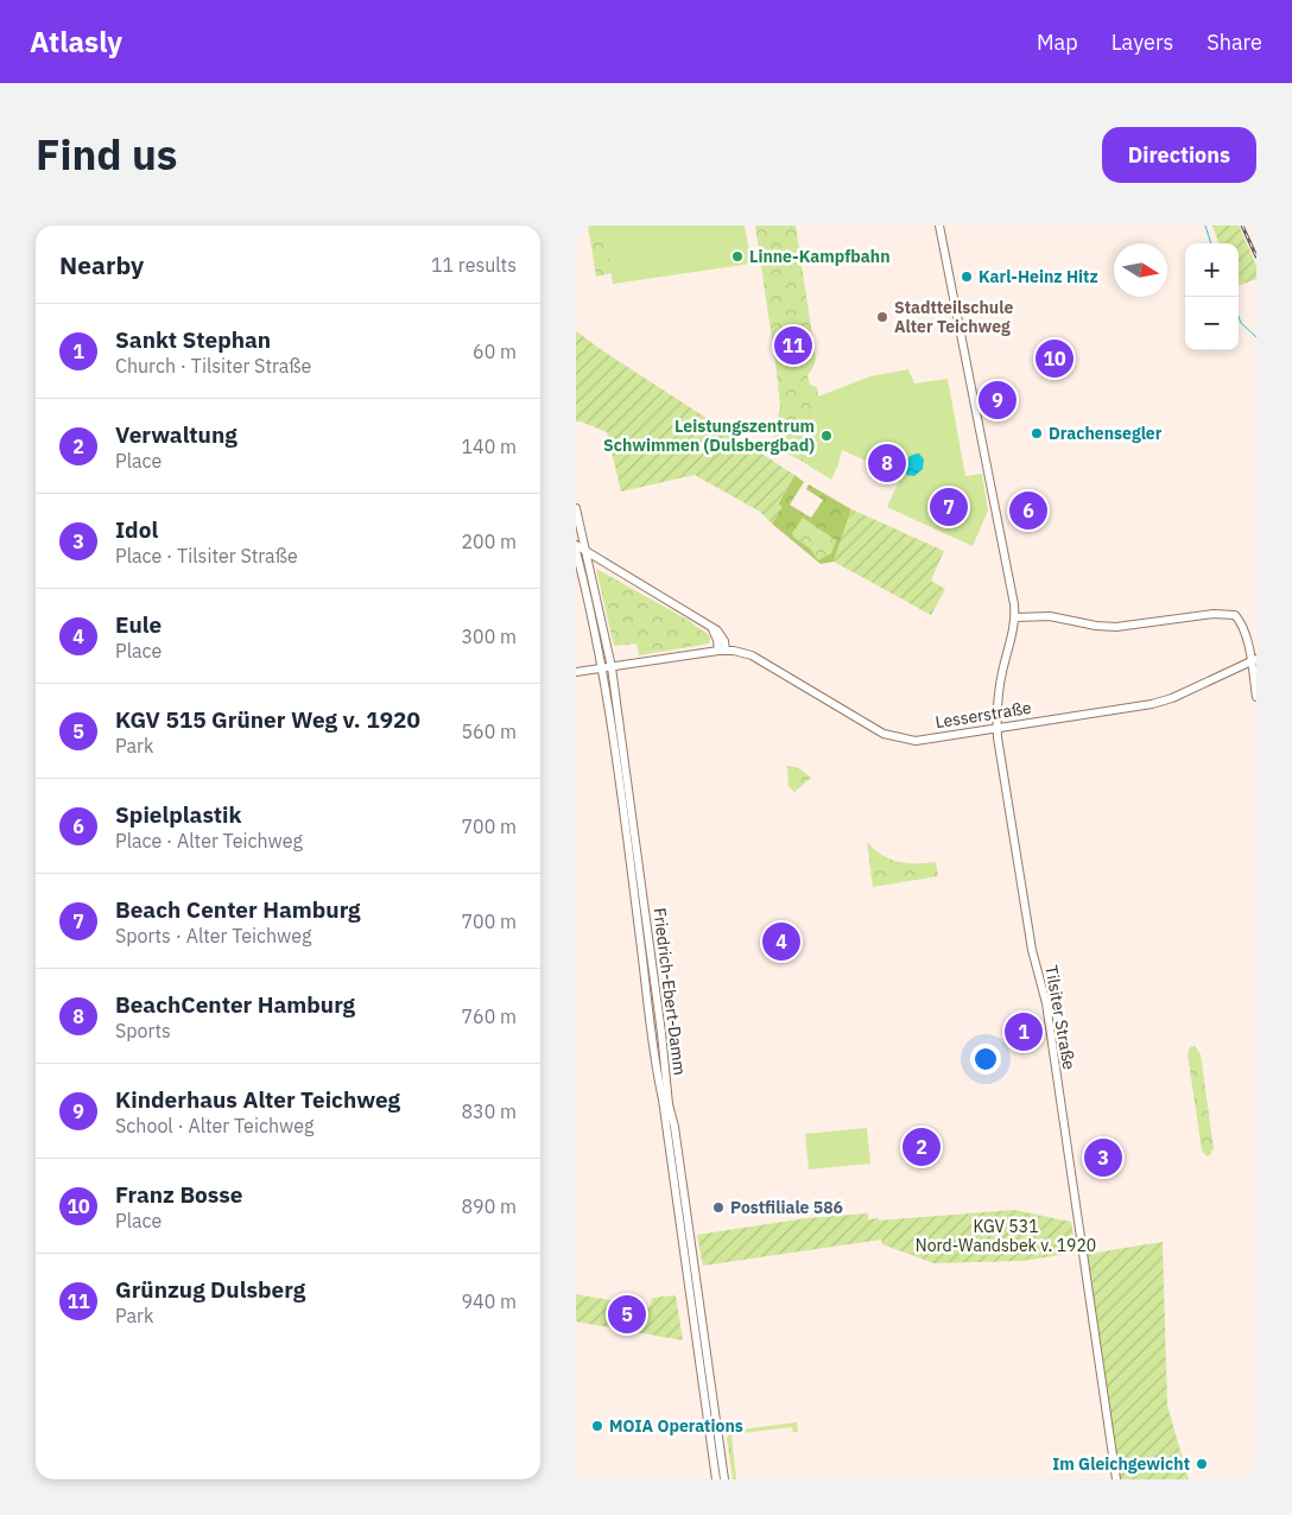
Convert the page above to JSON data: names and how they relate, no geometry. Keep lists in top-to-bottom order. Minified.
{"streets":{"main road":["Lesserstraße","Friedrich-Ebert-Damm","Tilsiter Straße"]},"crossings":[["Lesserstraße","Tilsiter Straße"]],"parks":["KGV 531 Nord-Wandsbek v. 1920"],"places":["Linne-Kampfbahn","Karl-Heinz Hitz","Stadtteilschule Alter Teichweg","Drachensegler","Leistungszentrum Schwimmen (Dulsbergbad)","Postfiliale 586","MOIA Operations","Im Gleichgewicht"],"north":"right","page":{"header":"Atlasly","nav":["Map","Layers","Share"],"title":"Find us","buttons":"Directions","heading":["Nearby","11 results"],"map_buttons":["+","−"],"list":[{"mark":"1","name":"Sankt Stephan","note":"Church · Tilsiter Straße","value":"60 m"},{"mark":"2","name":"Verwaltung","note":"Place","value":"140 m"},{"mark":"3","name":"Idol","note":"Place · Tilsiter Straße","value":"200 m"},{"mark":"4","name":"Eule","note":"Place","value":"300 m"},{"mark":"5","name":"KGV 515 Grüner Weg v. 1920","note":"Park","value":"560 m"},{"mark":"6","name":"Spielplastik","note":"Place · Alter Teichweg","value":"700 m"},{"mark":"7","name":"Beach Center Hamburg","note":"Sports · Alter Teichweg","value":"700 m"},{"mark":"8","name":"BeachCenter Hamburg","note":"Sports","value":"760 m"},{"mark":"9","name":"Kinderhaus Alter Teichweg","note":"School · Alter Teichweg","value":"830 m"},{"mark":"10","name":"Franz Bosse","note":"Place","value":"890 m"},{"mark":"11","name":"Grünzug Dulsberg","note":"Park","value":"940 m"}],"pins":["11","10","9","8","7","6","4","1","2","3","5"]}}
